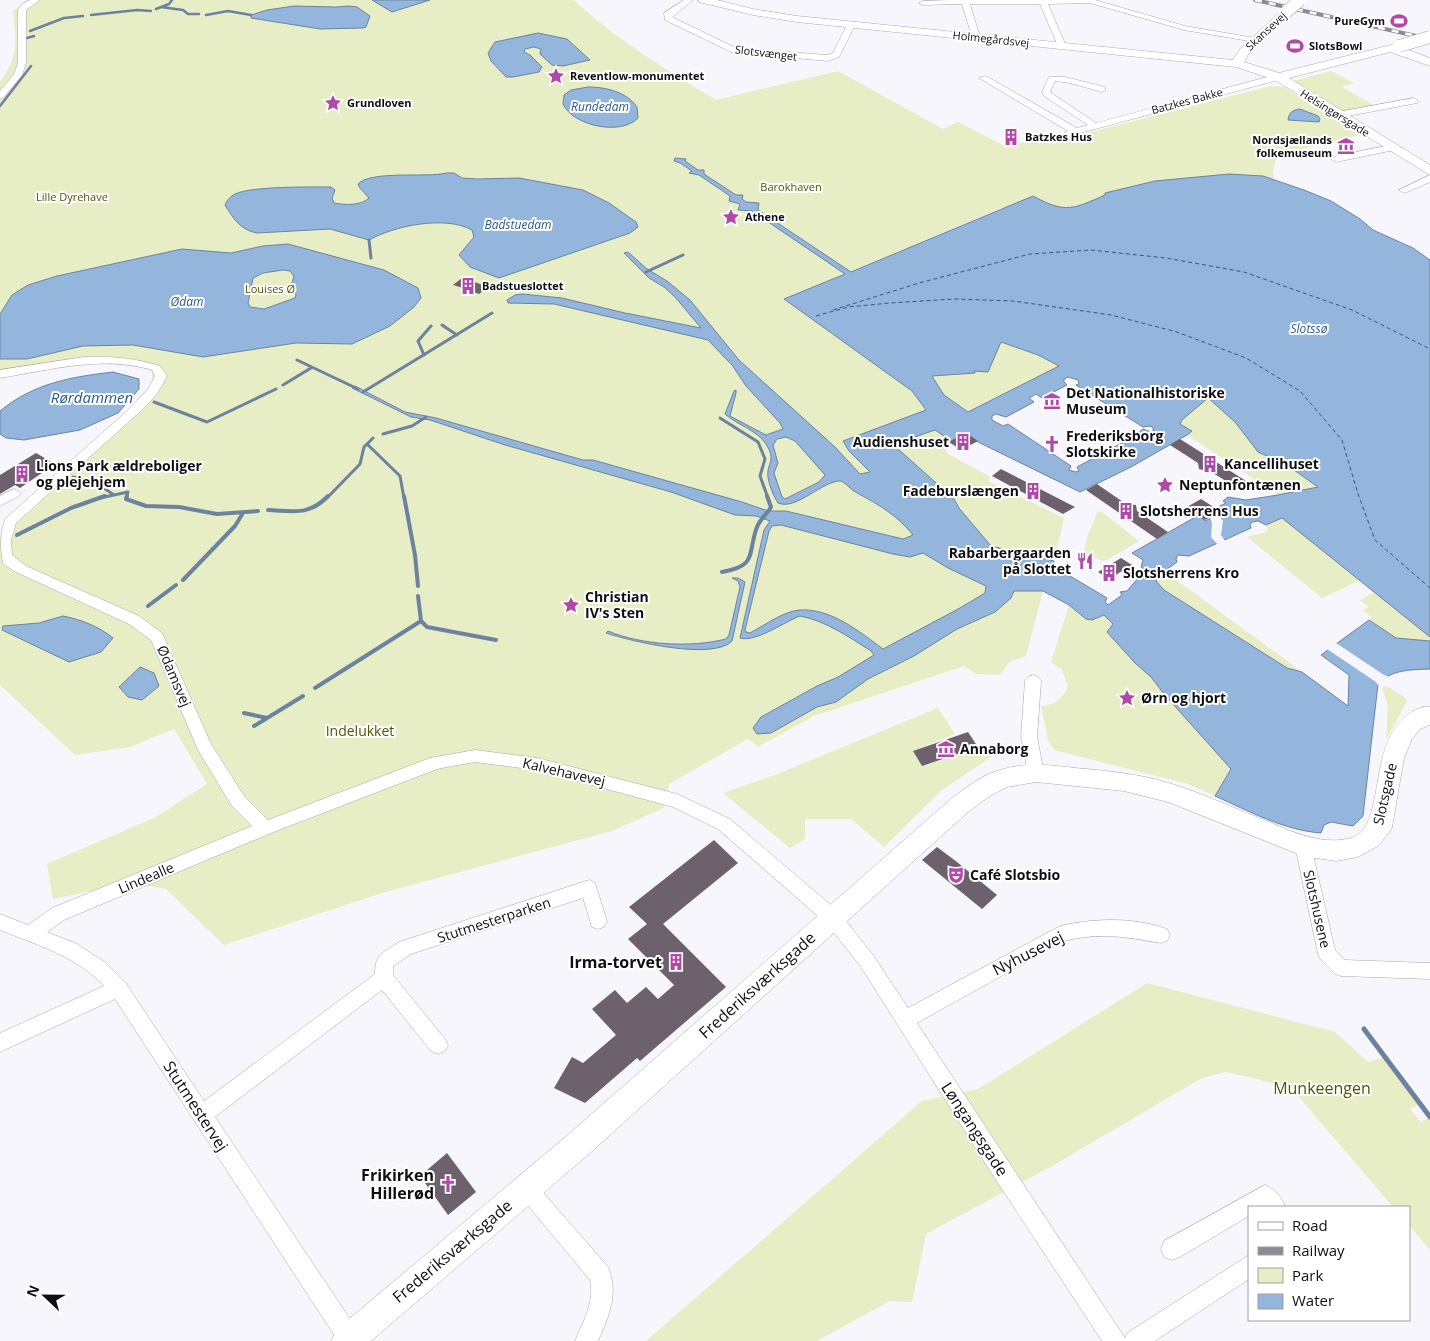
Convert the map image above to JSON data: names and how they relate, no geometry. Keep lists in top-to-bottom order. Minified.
{"streets":{"street":["Skansevej","Holmegårdsvej","Slotsvænget","Batzkes Bakke","Helsingørsgade","Ødamsvej","Kalvehavevej","Slotsgade","Lindealle","Slotshusene","Stutmesterparken","Nyhusevej","Frederiksværksgade","Stutmestervej","Løngangsgade"]},"crossings":[["Skansevej","Holmegårdsvej"],["Holmegårdsvej","Slotsvænget"],["Holmegårdsvej","Batzkes Bakke"],["Holmegårdsvej","Helsingørsgade"],["Batzkes Bakke","Helsingørsgade"],["Ødamsvej","Kalvehavevej"],["Ødamsvej","Lindealle"],["Kalvehavevej","Lindealle"],["Kalvehavevej","Frederiksværksgade"],["Kalvehavevej","Løngangsgade"],["Slotsgade","Slotshusene"],["Slotsgade","Frederiksværksgade"],["Lindealle","Stutmestervej"],["Nyhusevej","Løngangsgade"],["Frederiksværksgade","Stutmestervej"],["Frederiksværksgade","Løngangsgade"]],"water":["Rundedam","Badstuedam","Ødam","Slotssø","Rørdammen"],"parks":["Barokhaven","Lille Dyrehave","Louises Ø","Indelukket","Munkeengen"],"places":{"sports":["PureGym","SlotsBowl"],"place":["Reventlow-monumentet","Grundloven","Athene","Neptunfontænen","Christian IV's Sten","Ørn og hjort"],"building":["Batzkes Hus","Badstueslottet","Audienshuset","Kancellihuset","Lions Park ældreboliger og plejehjem","Fadeburslængen","Slotsherrens Hus","Slotsherrens Kro","Irma-torvet"],"museum":["Nordsjællands folkemuseum","Det Nationalhistoriske Museum","Annaborg"],"church":["Frederiksborg Slotskirke","Frikirken Hillerød"],"restaurant":["Rabarbergaarden på Slottet"],"theatre":["Café Slotsbio"]},"legend":["Road","Railway","Park","Water"],"north":"left"}
